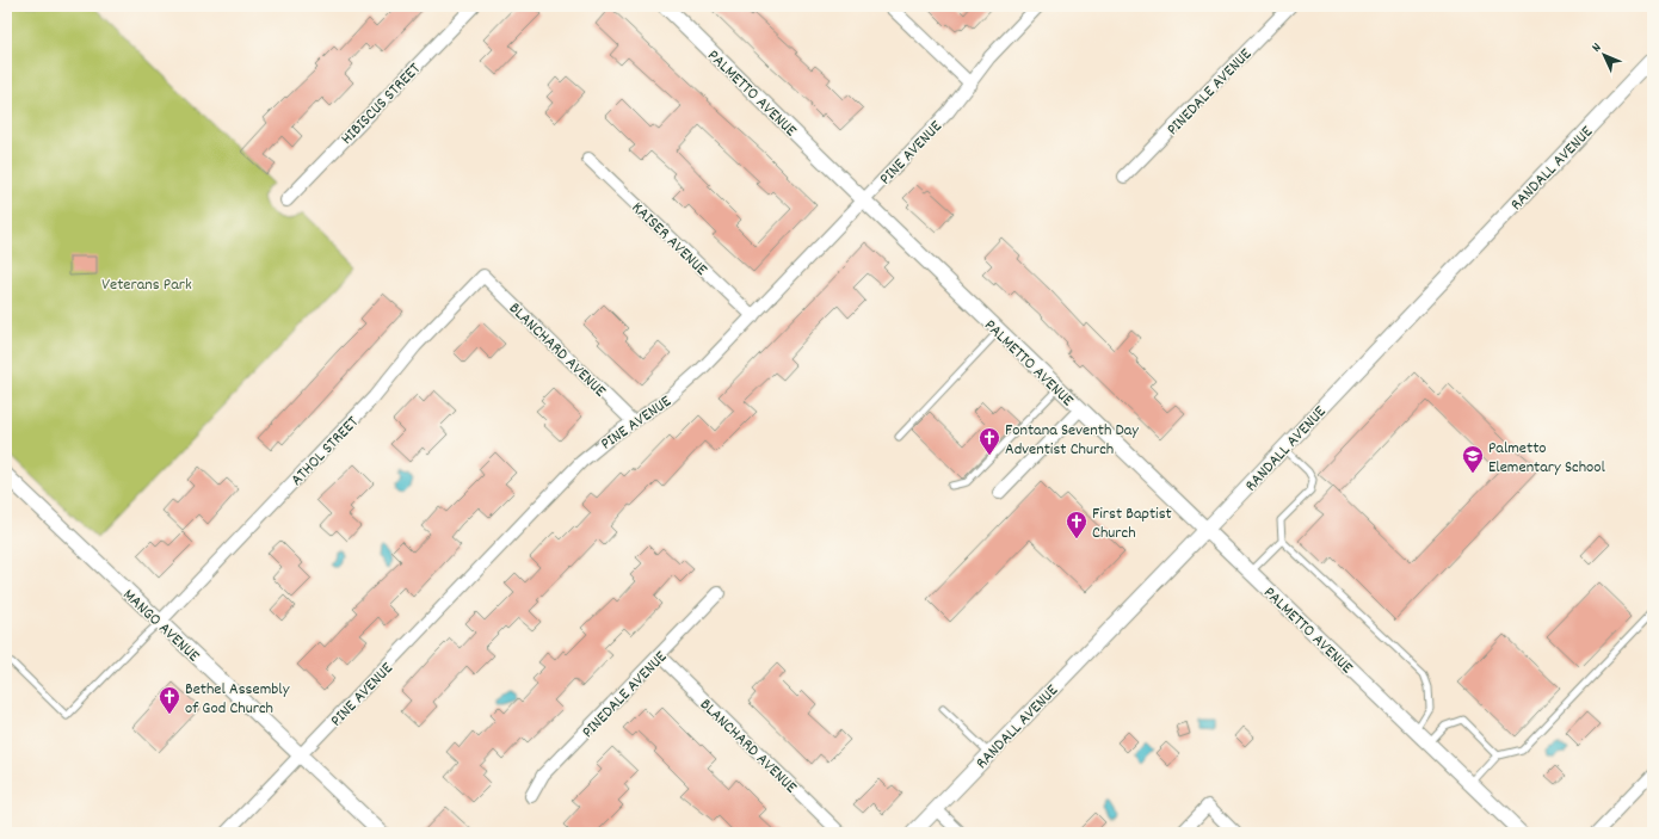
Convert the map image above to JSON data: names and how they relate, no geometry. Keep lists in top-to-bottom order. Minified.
{"streets":{"street":["PINEDALE AVENUE","PALMETTO AVENUE","HIBISCUS STREET","PINE AVENUE","RANDALL AVENUE","KAISER AVENUE","BLANCHARD AVENUE","ATHOL STREET","MANGO AVENUE"]},"crossings":[["PINEDALE AVENUE","BLANCHARD AVENUE"],["PALMETTO AVENUE","PINE AVENUE"],["PALMETTO AVENUE","RANDALL AVENUE"],["PINE AVENUE","KAISER AVENUE"],["PINE AVENUE","BLANCHARD AVENUE"],["PINE AVENUE","MANGO AVENUE"],["BLANCHARD AVENUE","ATHOL STREET"],["ATHOL STREET","MANGO AVENUE"]],"parks":["Veterans Park"],"places":{"church":["Fontana Seventh Day Adventist Church","First Baptist Church","Bethel Assembly of God Church"],"school or university":["Palmetto Elementary School"]},"north":"top left"}
